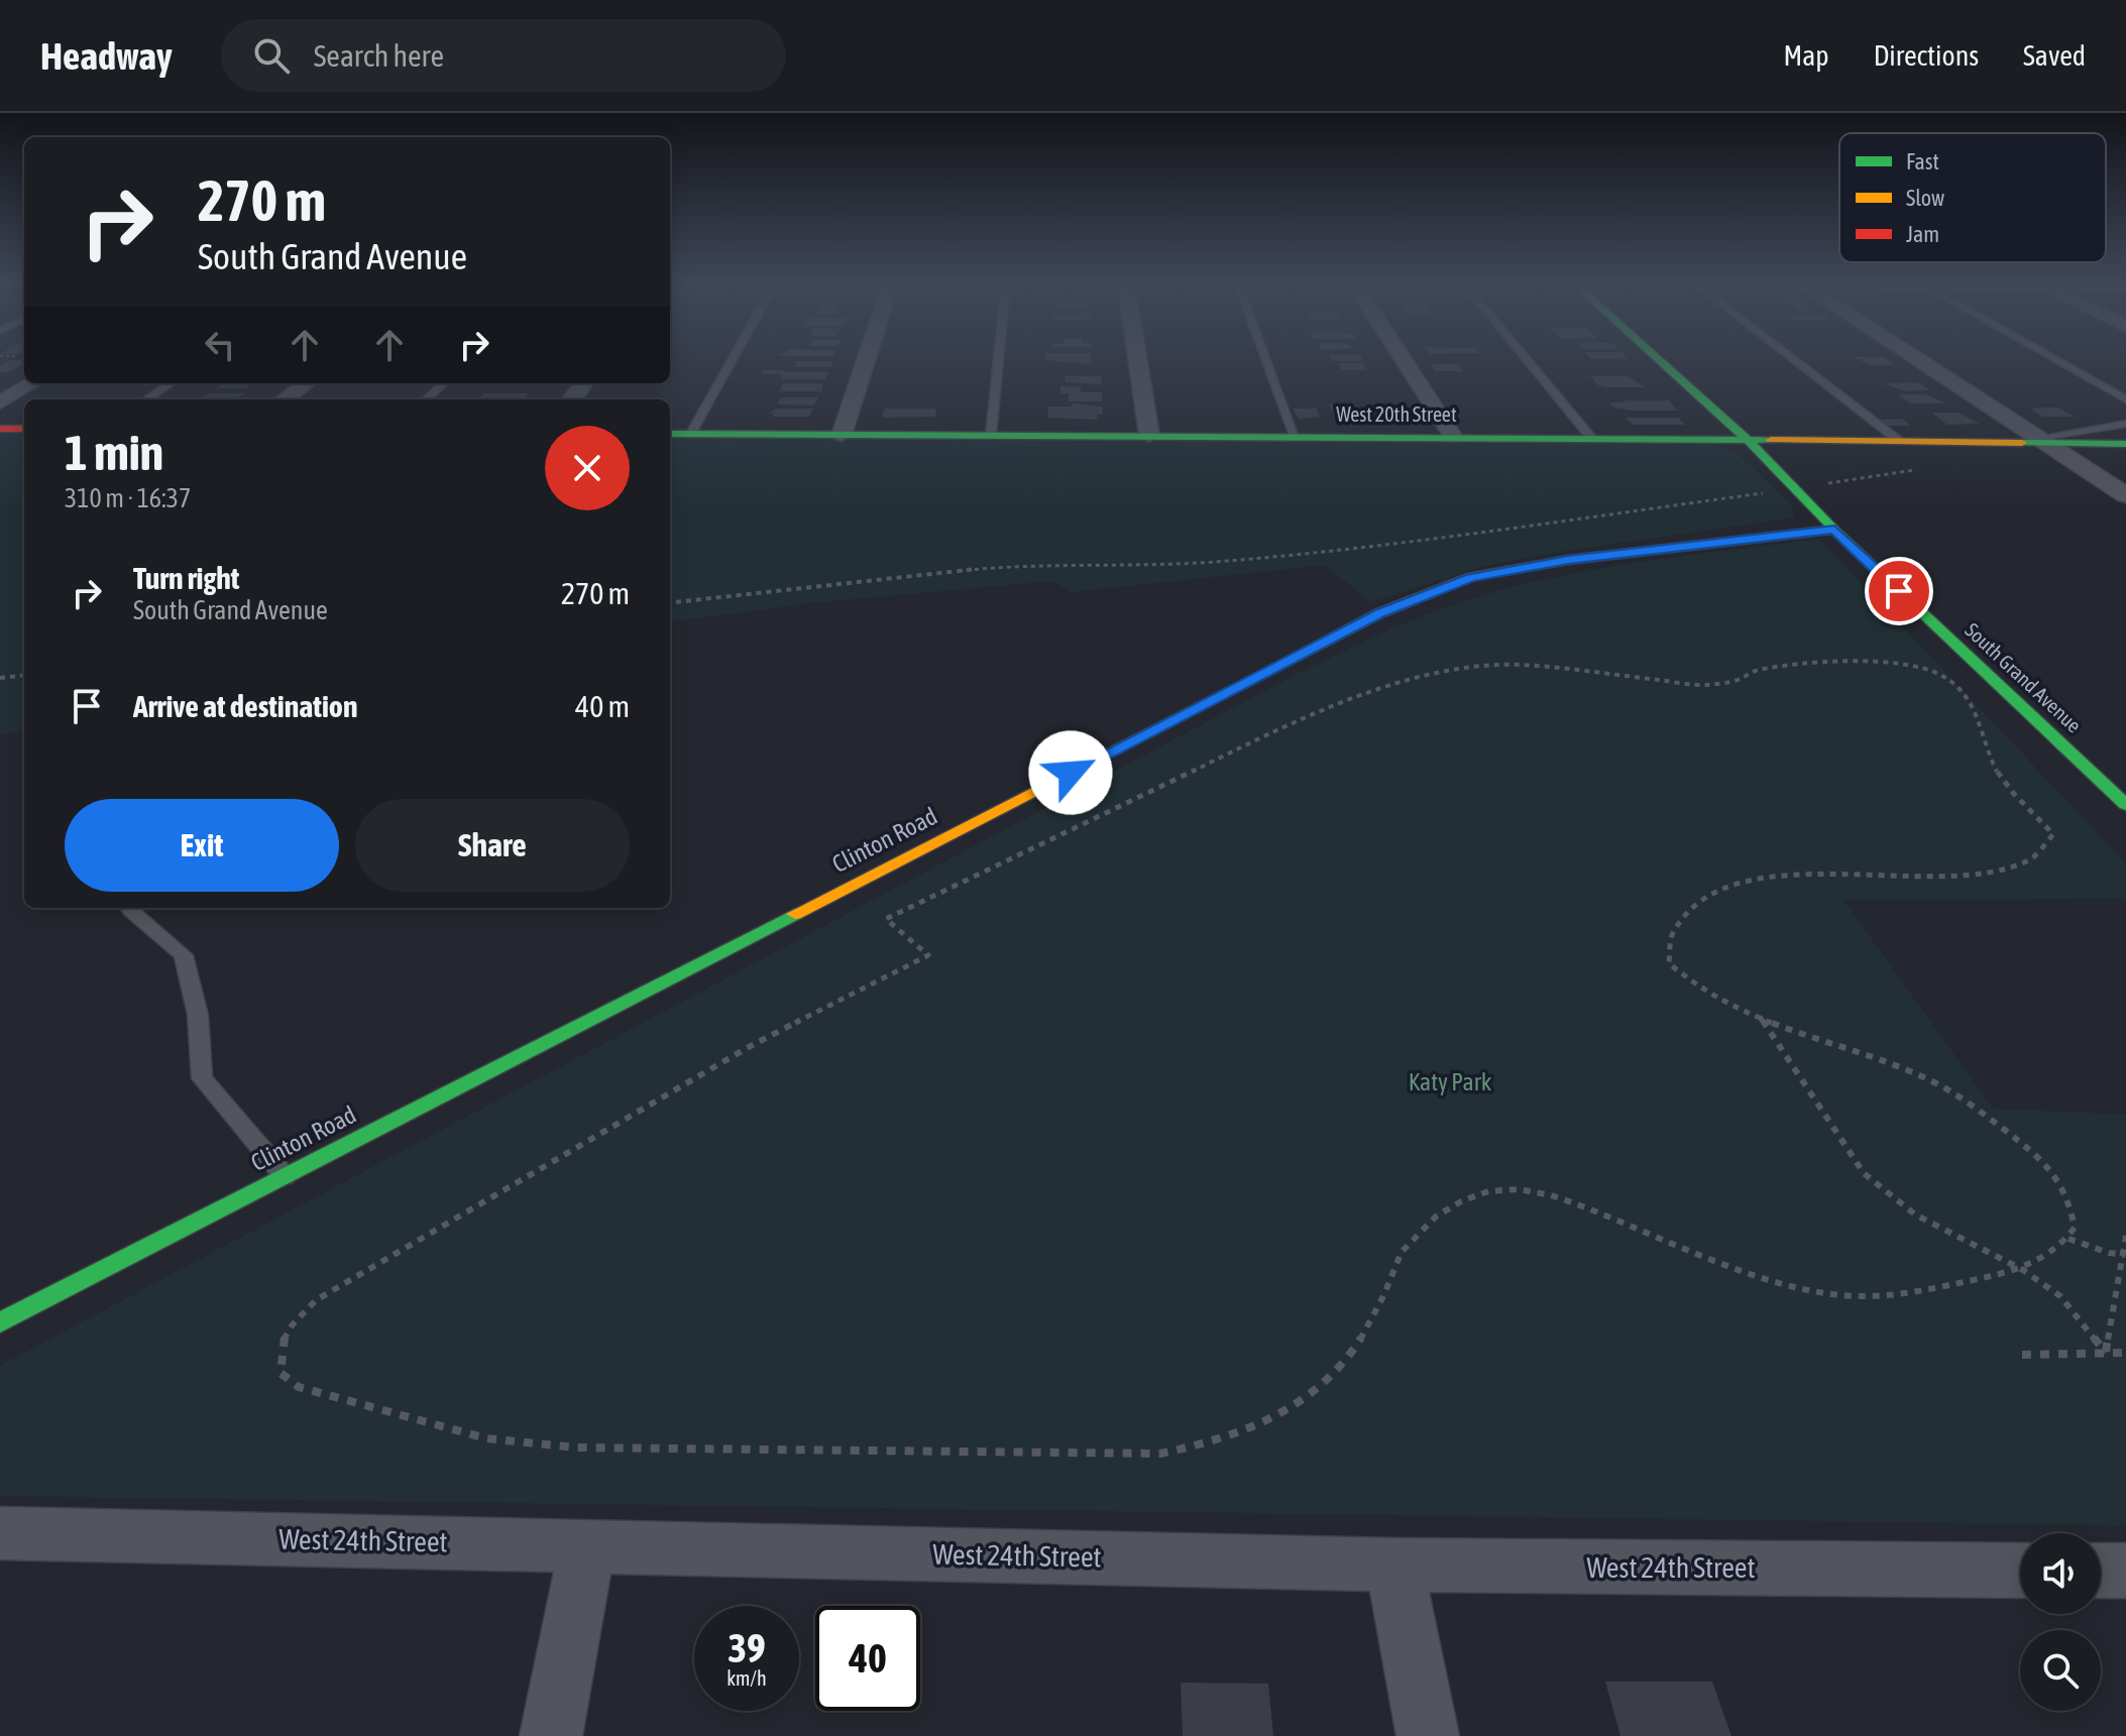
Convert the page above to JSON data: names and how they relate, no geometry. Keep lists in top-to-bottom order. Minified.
{"streets":{"street":["West 20th Street","South Grand Avenue","Clinton Road","West 24th Street"]},"crossings":[["West 20th Street","South Grand Avenue"],["South Grand Avenue","Clinton Road"]],"parks":["Katy Park"],"legend":["Fast","Slow","Jam"],"page":{"header":"Headway","search":"Search here","nav":["Map","Directions","Saved"],"turn":["270 m","South Grand Avenue"],"heading":["1 min","310 m · 16:37"],"list":[{"name":"Turn right","note":"South Grand Avenue","value":"270 m"},{"name":"Arrive at destination","value":"40 m"}],"buttons":["Exit","Share"],"speed":"39 km/h","limit":"40"}}
